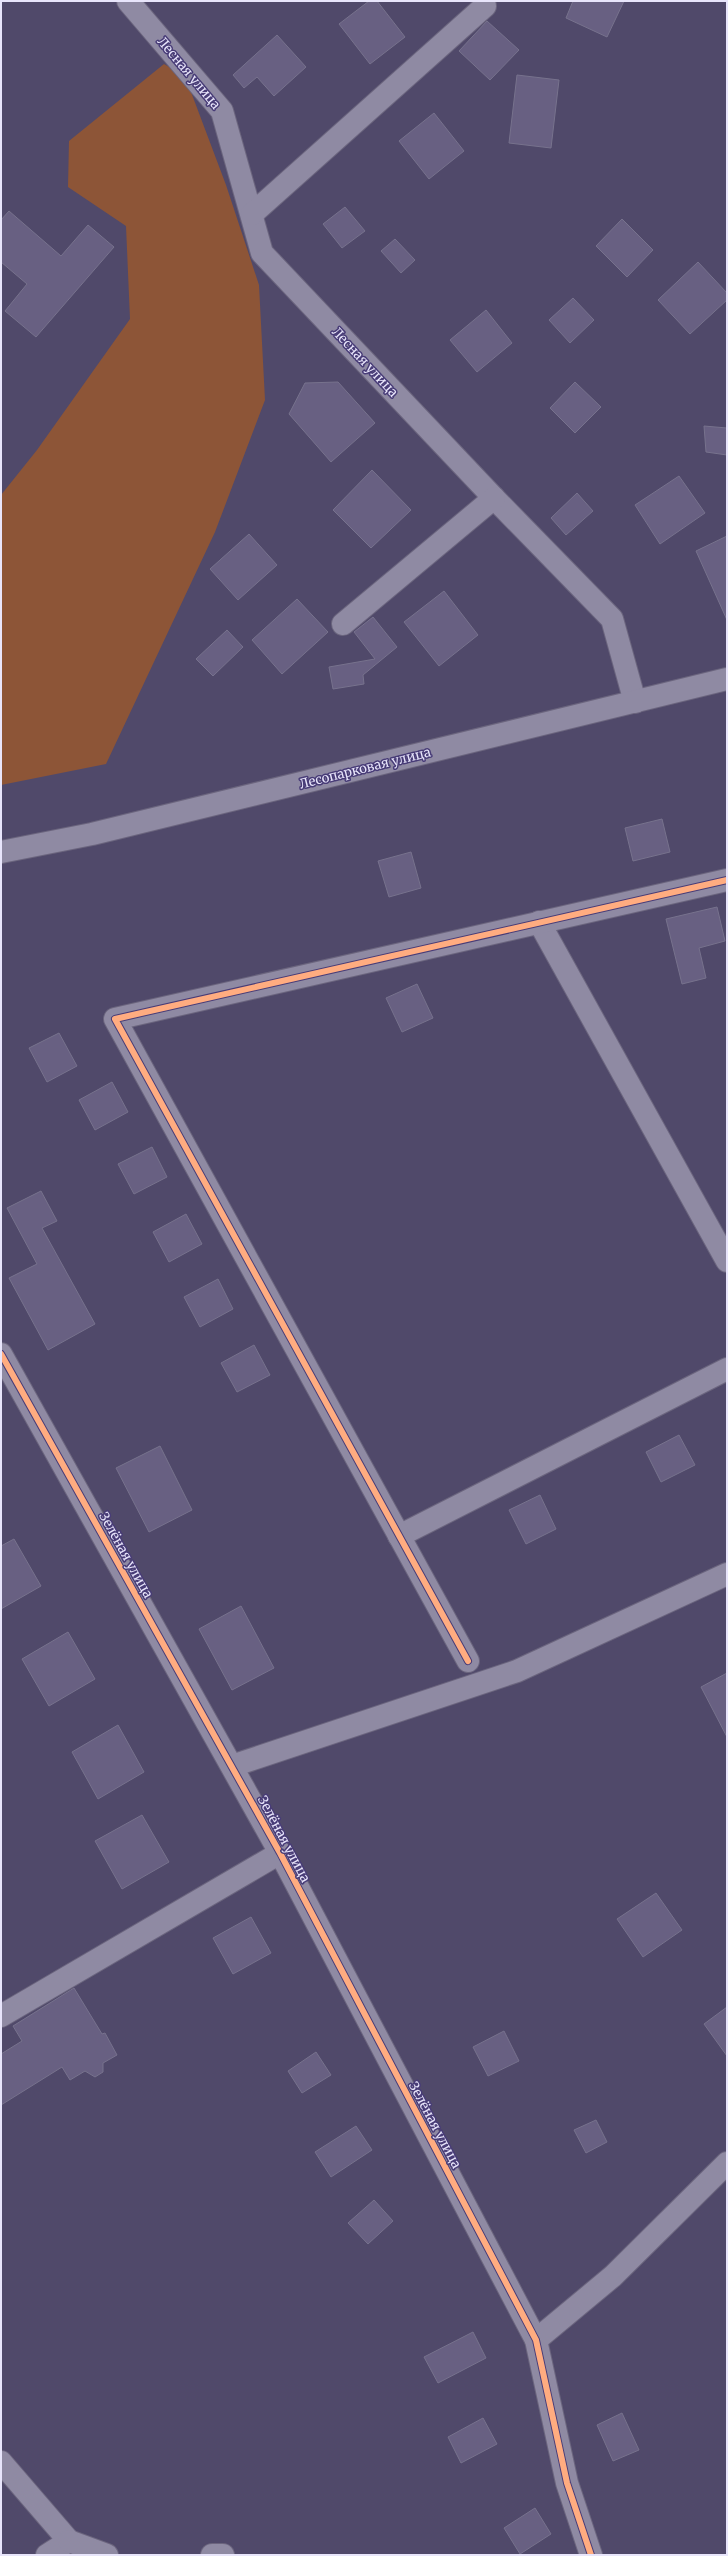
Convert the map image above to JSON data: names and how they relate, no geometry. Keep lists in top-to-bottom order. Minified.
{"streets":{"street":["Лесная улица","Лесопарковая улица","Зелёная улица"]},"crossings":[["Лесная улица","Лесопарковая улица"]]}
